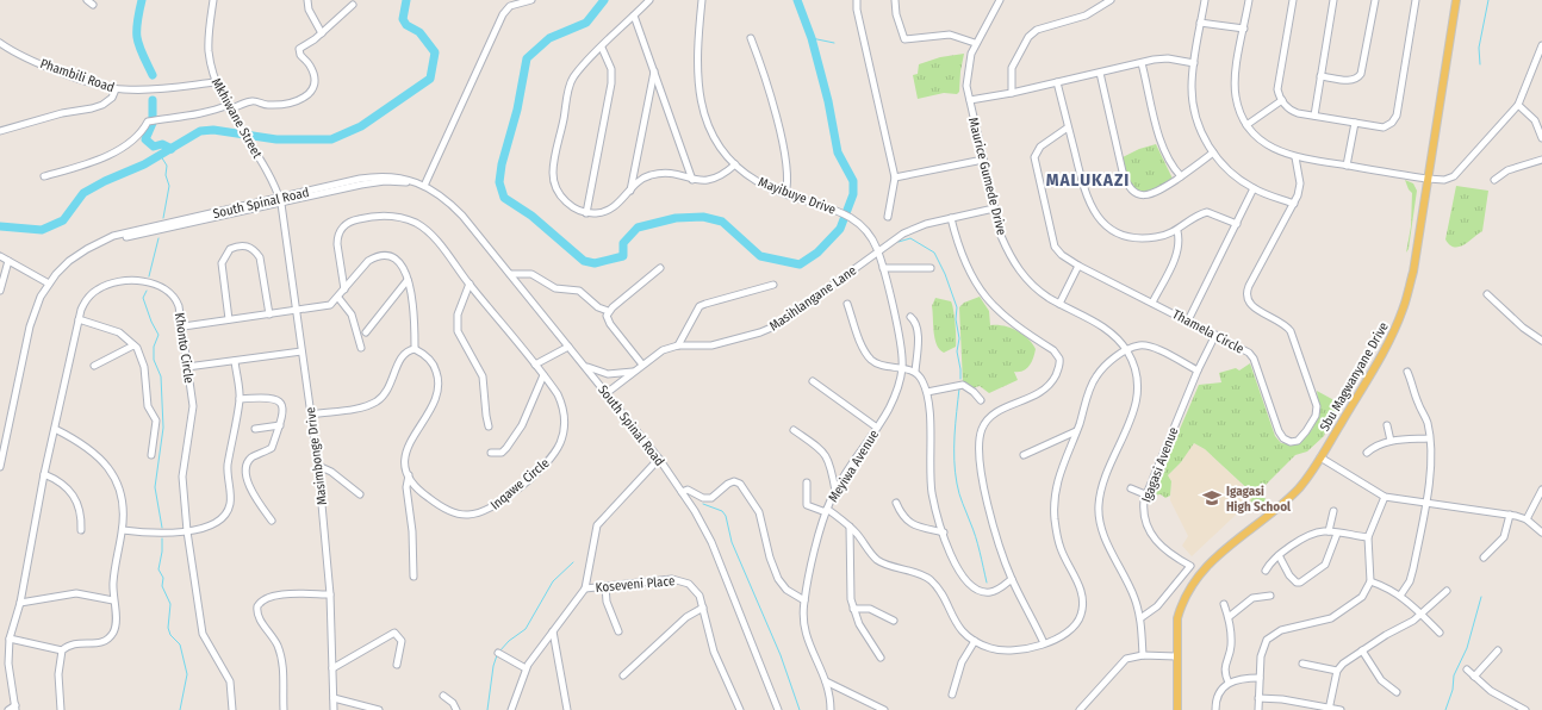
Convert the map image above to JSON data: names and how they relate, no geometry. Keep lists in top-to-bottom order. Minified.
{"streets":{"main road":["Sbu Magwanyane Drive"],"street":["Phambili Road","Mkhiwane Street","Maurice Gumede Drive","Mayibuye Drive","South Spinal Road","Masihlangane Lane","Thamela Circle","Khonto Circle","Masimbonge Drive","Igagasi Avenue","Meyiwa Avenue","Inqawe Circle","Koseveni Place"]},"crossings":[["Phambili Road","Mkhiwane Street"],["Mkhiwane Street","South Spinal Road"],["Mkhiwane Street","Masimbonge Drive"],["Maurice Gumede Drive","Masihlangane Lane"],["Maurice Gumede Drive","Igagasi Avenue"],["Mayibuye Drive","Masihlangane Lane"],["Mayibuye Drive","Meyiwa Avenue"],["South Spinal Road","Masihlangane Lane"],["South Spinal Road","Masimbonge Drive"],["Masihlangane Lane","Meyiwa Avenue"],["Thamela Circle","Igagasi Avenue"]],"districts":["MALUKAZI"],"places":{"school or university":["Igagasi High School"]}}
